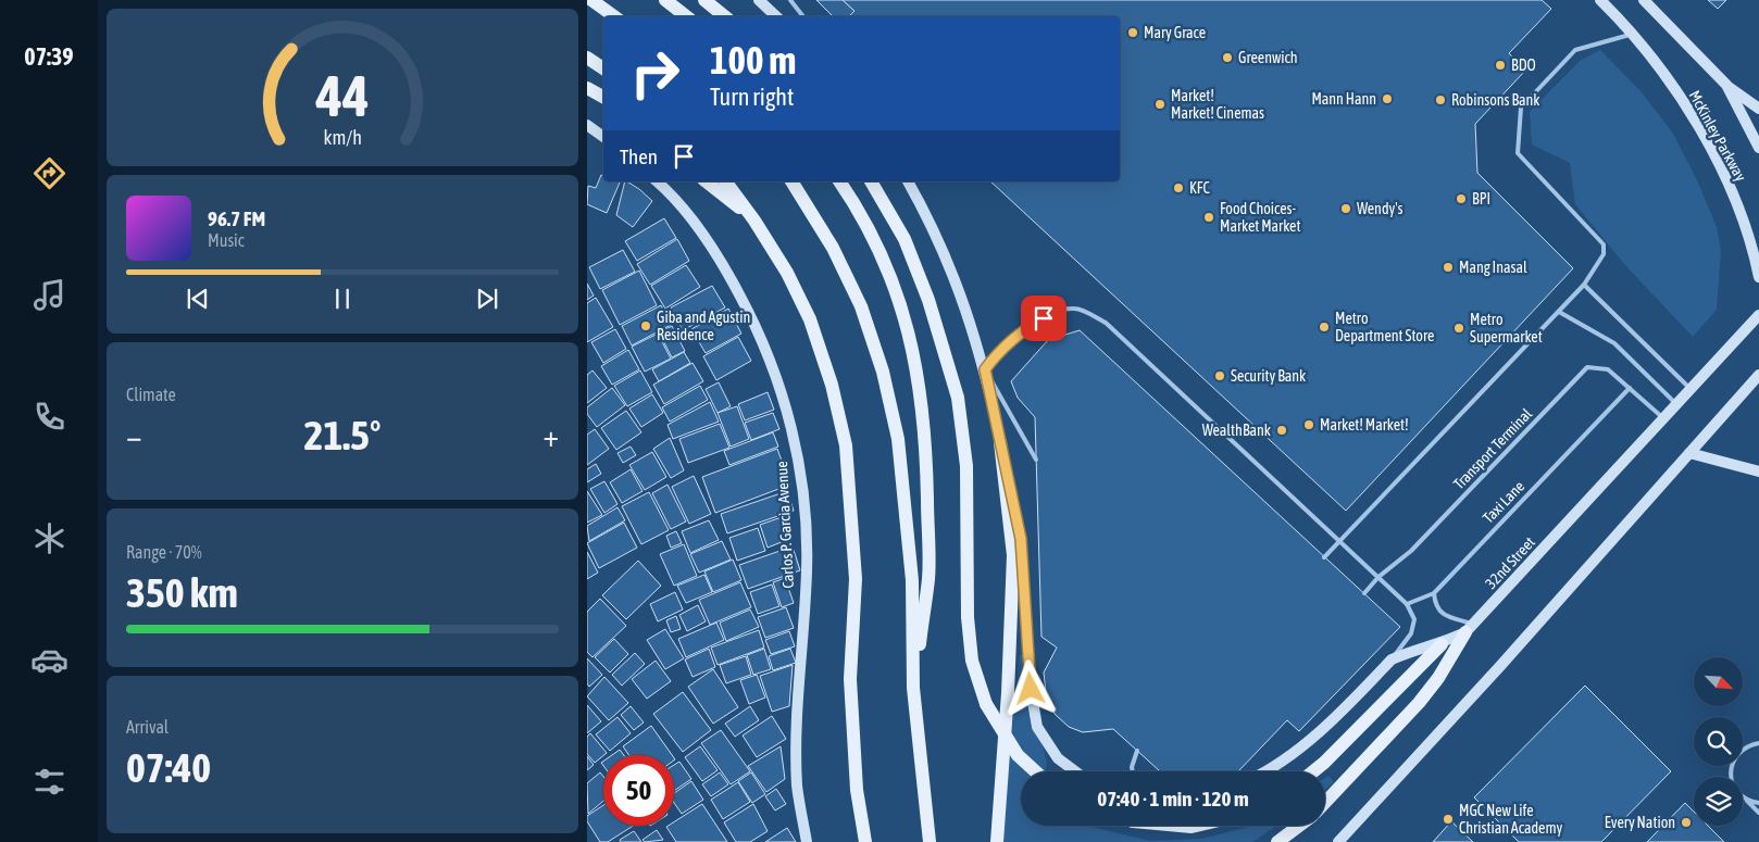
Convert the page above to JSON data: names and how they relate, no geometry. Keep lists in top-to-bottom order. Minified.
{"streets":{"main road":["McKinley Parkway","Carlos P. Garcia Avenue","32nd Street"],"lane":["Transport Terminal","Taxi Lane"]},"crossings":[["Transport Terminal","Taxi Lane"]],"places":["Mary Grace","Greenwich","BDO","Mann Hann","Robinsons Bank","Market! Market! Cinemas","KFC","BPI","Wendy's","Food Choices- Market Market","Mang Inasal","Giba and Agustin Residence","Metro Department Store","Metro Supermarket","Security Bank","Market! Market!","WealthBank","MGC New Life Christian Academy","Every Nation"],"north":"bottom right","page":{"tabs":"07:39","turn":["100 m","Turn right"],"then":"Then","song":["96.7 FM","Music"],"tile":["Climate",["Range · 70%","350 km"],["Arrival","07:40"]],"heat":["−","21.5°","+"],"limit":"50","trip":"07:40 · 1 min · 120 m","gauge":["44","km/h"]}}
